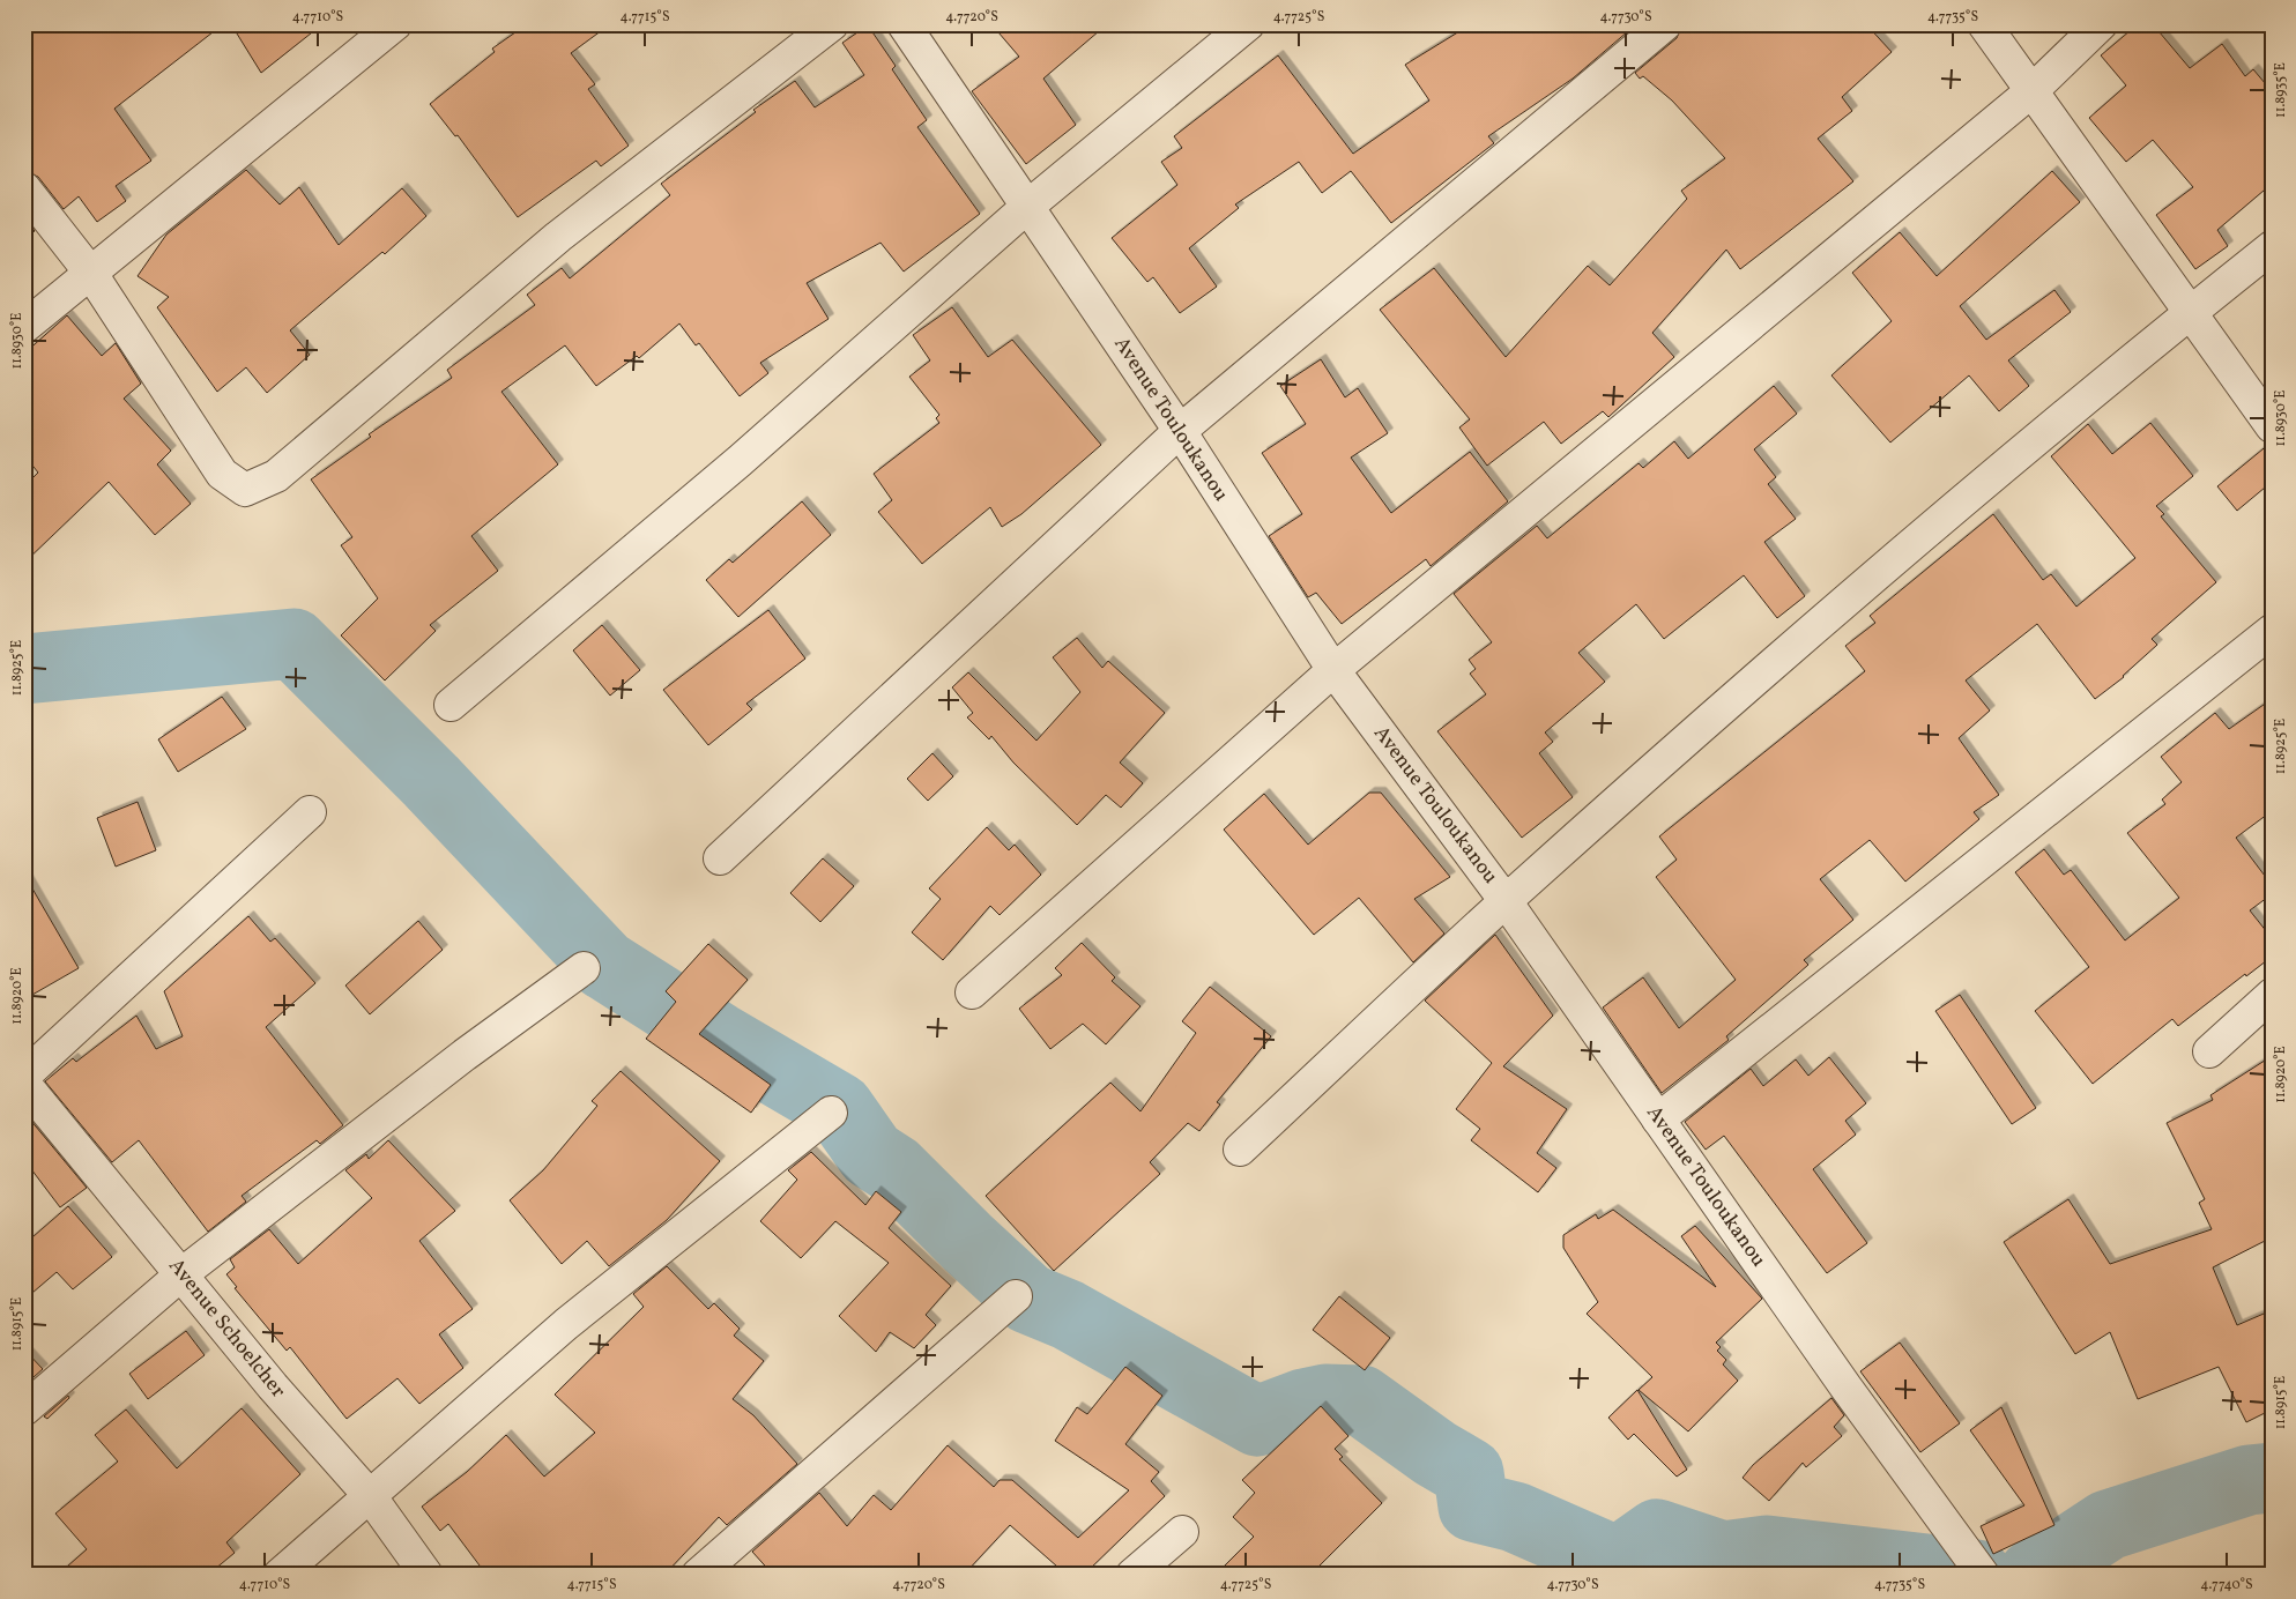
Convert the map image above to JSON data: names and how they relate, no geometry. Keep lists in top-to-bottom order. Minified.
{"streets":{"street":["Avenue Touloukanou","Avenue Schoelcher"]},"coordinates":["4.7710°S","4.7715°S","4.7720°S","4.7725°S","4.7730°S","4.7735°S","11.8935°E","11.8930°E","11.8925°E","11.8920°E","11.8915°E","4.7740°S"]}
